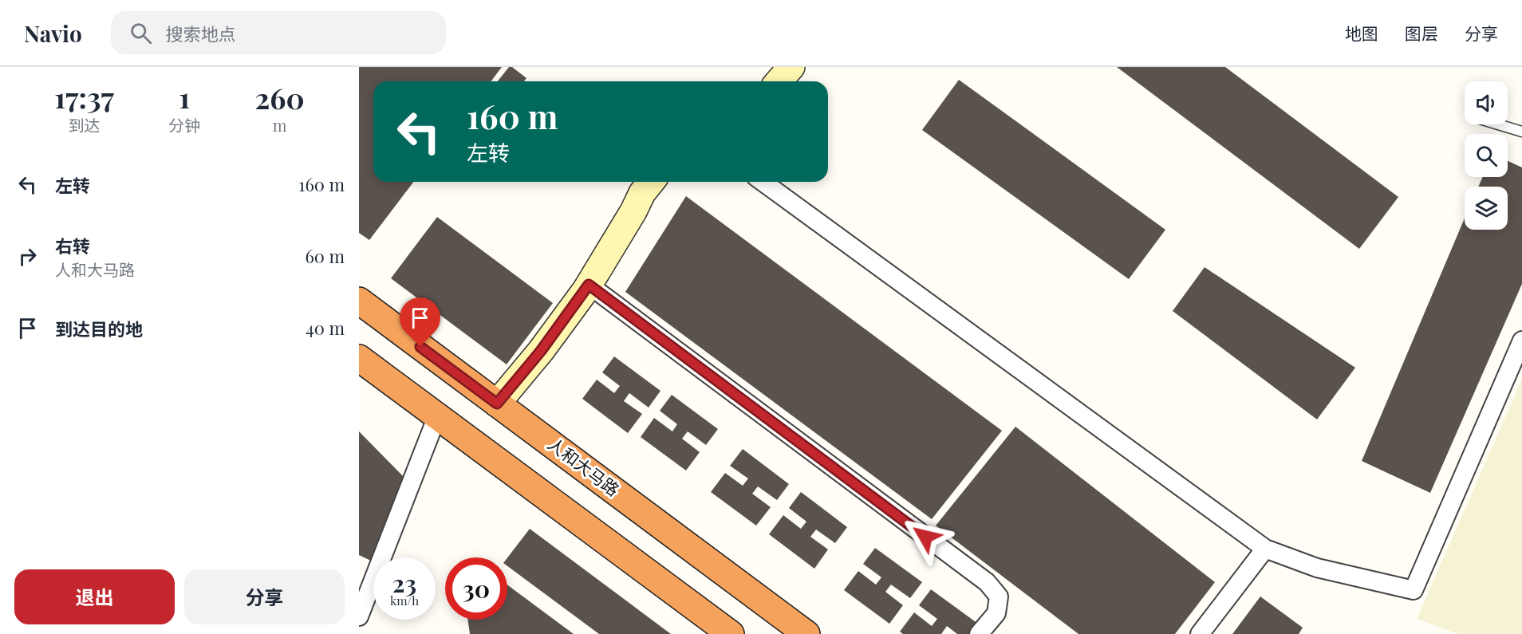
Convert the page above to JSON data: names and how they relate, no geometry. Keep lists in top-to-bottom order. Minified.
{"streets":{"highway":["人和大马路"]},"page":{"header":"Navio","search":"搜索地点","nav":["地图","图层","分享"],"eta":["17:37","到达","1","分钟","260","m"],"turn":["160 m","左转"],"list":[{"name":"左转","value":"160 m"},{"name":"右转","note":"人和大马路","value":"60 m"},{"name":"到达目的地","value":"40 m"}],"speed":"23 km/h","limit":"30","buttons":["退出","分享"]}}
